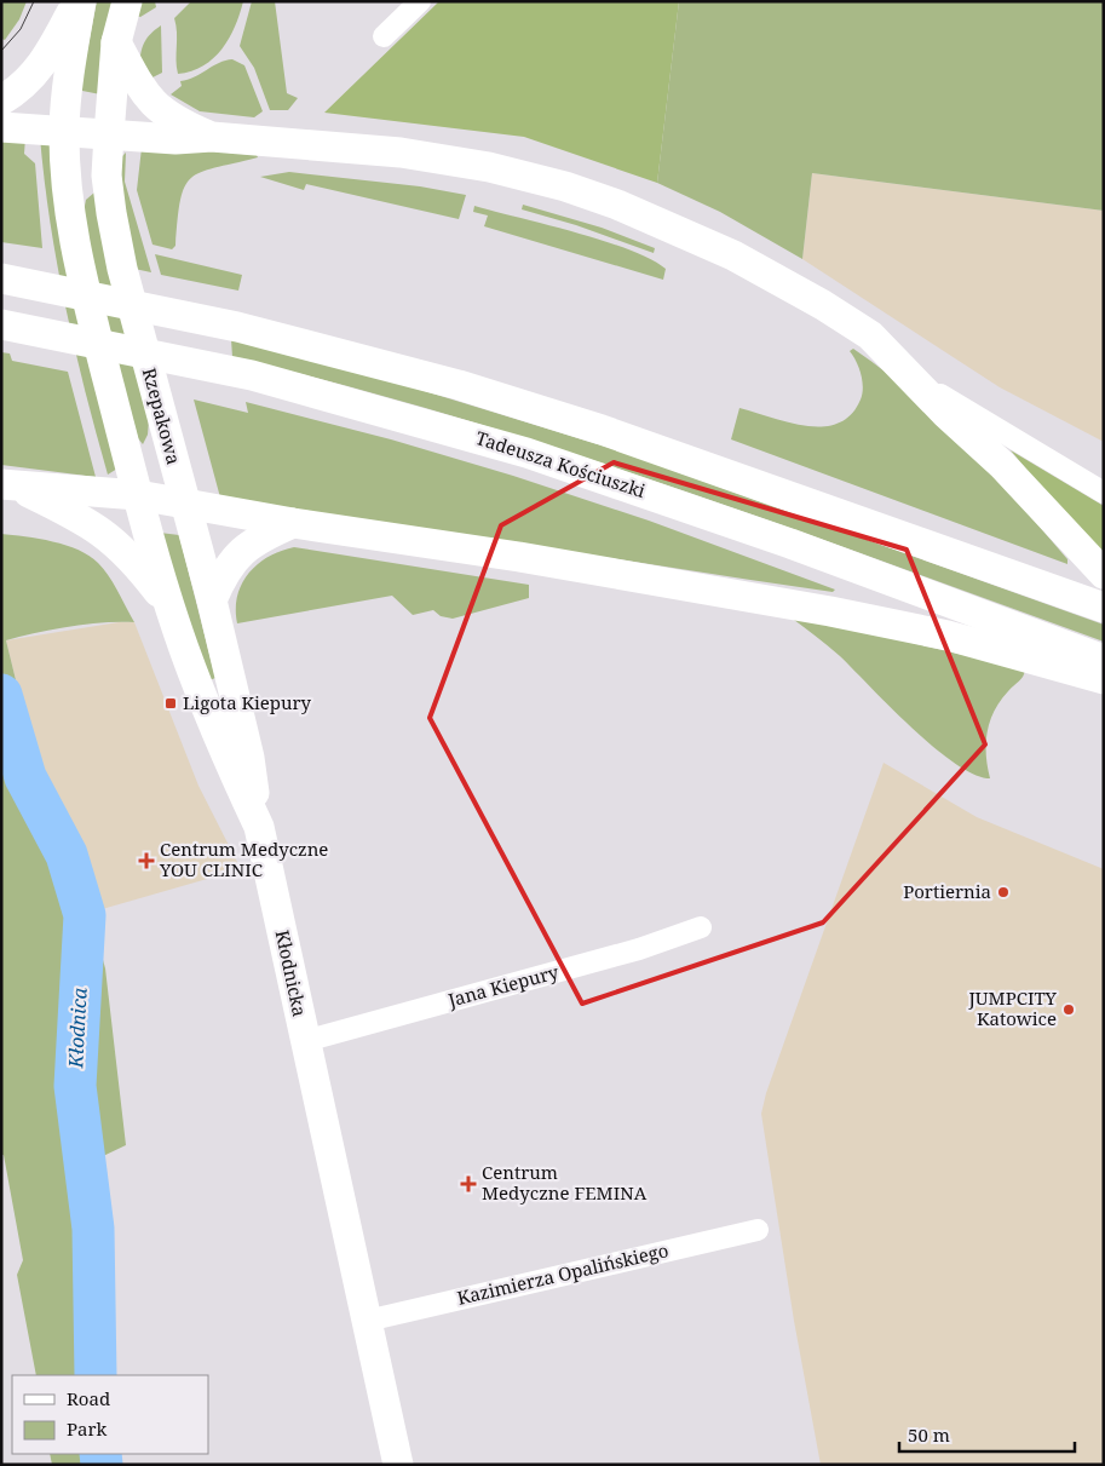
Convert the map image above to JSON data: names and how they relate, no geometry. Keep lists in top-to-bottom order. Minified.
{"streets":{"main road":["Rzepakowa","Tadeusza Kościuszki","Kłodnicka"],"street":["Jana Kiepury","Kazimierza Opalińskiego"]},"crossings":[["Rzepakowa","Kłodnicka"],["Kłodnicka","Jana Kiepury"],["Kłodnicka","Kazimierza Opalińskiego"]],"water":["Kłodnica"],"places":{"transit":["Ligota Kiepury"],"health":["Centrum Medyczne YOU CLINIC","Centrum Medyczne FEMINA"],"other":["Portiernia","JUMPCITY Katowice"]},"legend":["Road","Park"],"scale_bar":"50 m"}
